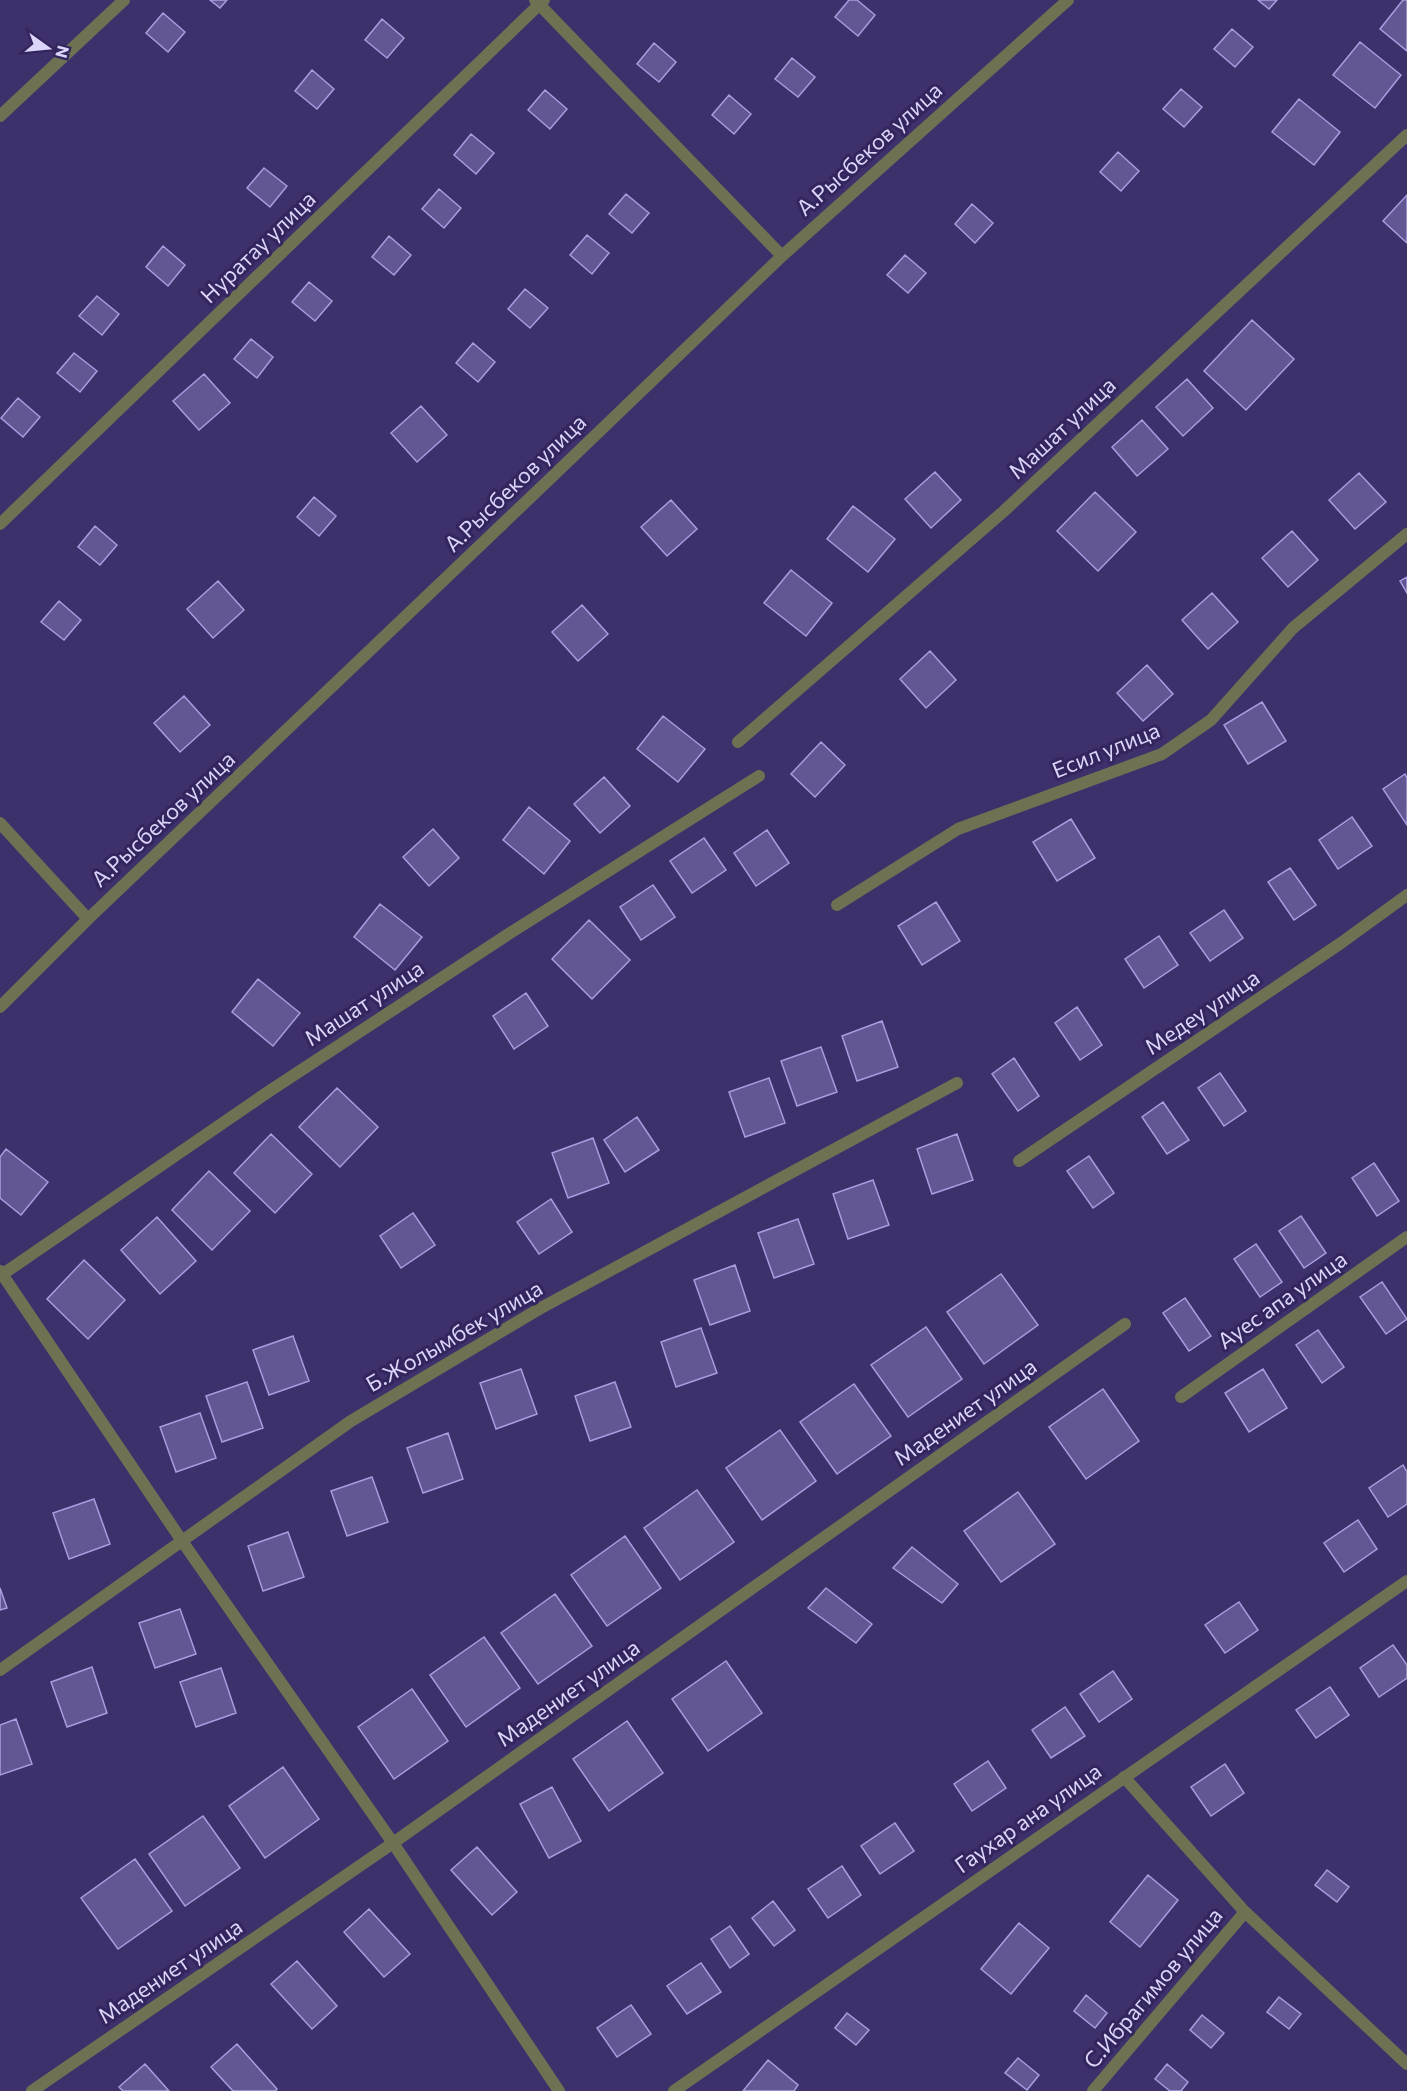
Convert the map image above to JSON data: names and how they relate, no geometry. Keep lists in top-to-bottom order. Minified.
{"streets":{"street":["А.Рысбеков улица","Нуратау улица","Машат улица","Есил улица","Медеу улица","Ауес апа улица","Б.Жолымбек улица","Мадениет улица","Гаухар ана улица","С.Ибрагимов улица"]},"north":"right"}
